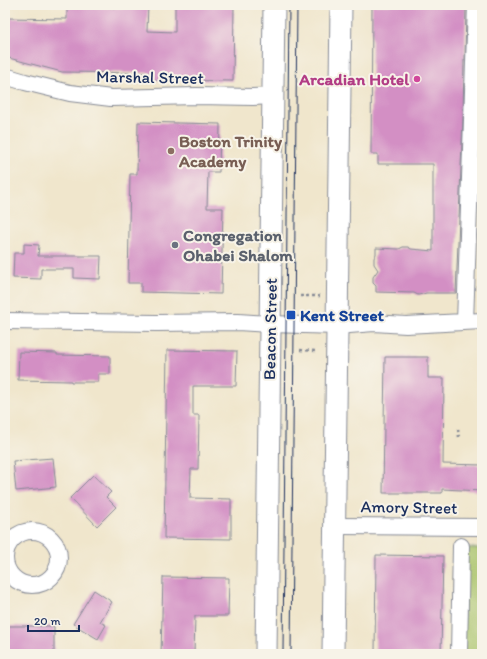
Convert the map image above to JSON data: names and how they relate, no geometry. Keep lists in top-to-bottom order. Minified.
{"streets":{"main road":["Beacon Street"],"street":["Marshal Street","Amory Street"]},"crossings":[["Marshal Street","Beacon Street"]],"places":{"other":["Arcadian Hotel","Boston Trinity Academy","Congregation Ohabei Shalom"],"transit":["Kent Street"]},"scale_bar":"20 m"}
